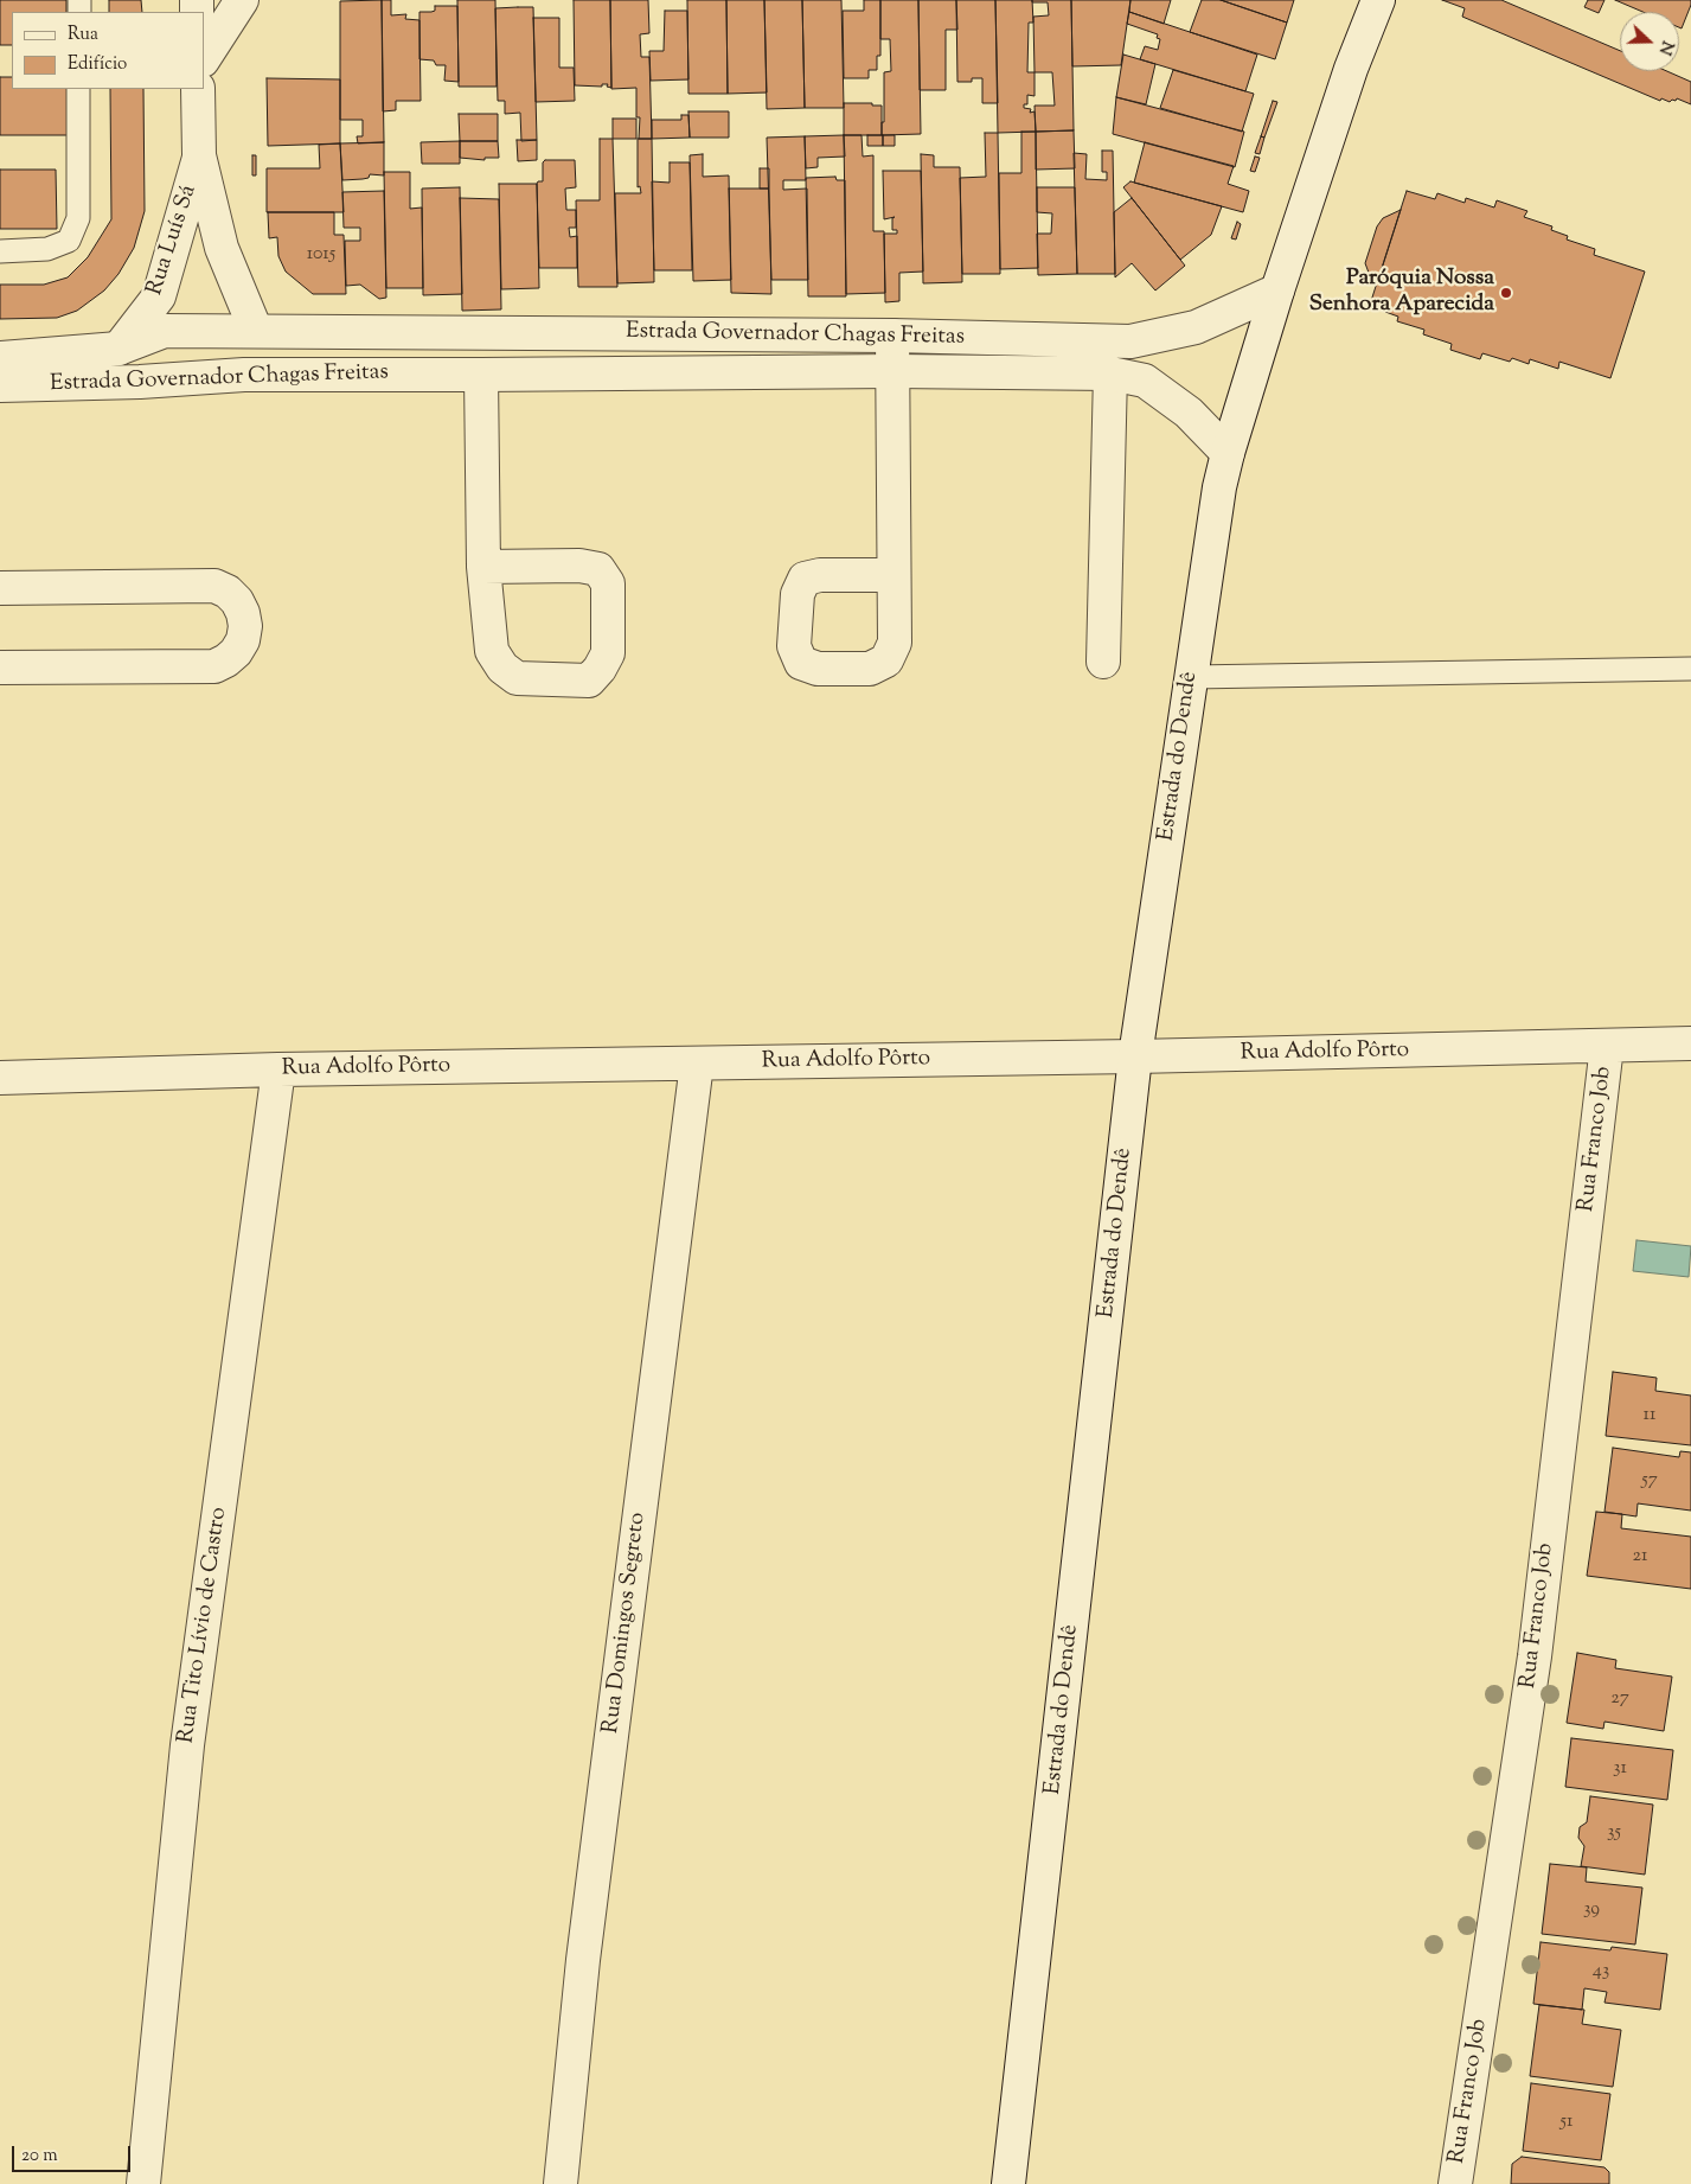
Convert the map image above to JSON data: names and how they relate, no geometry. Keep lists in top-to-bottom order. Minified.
{"streets":{"street":["Rua Luís Sá","Estrada Governador Chagas Freitas","Estrada do Dendê","Rua Adolfo Pôrto","Rua Franco Job","Rua Domingos Segreto","Rua Tito Lívio de Castro"]},"crossings":[["Rua Luís Sá","Estrada Governador Chagas Freitas"],["Estrada Governador Chagas Freitas","Estrada do Dendê"],["Estrada do Dendê","Rua Adolfo Pôrto"],["Rua Adolfo Pôrto","Rua Franco Job"],["Rua Adolfo Pôrto","Rua Domingos Segreto"],["Rua Adolfo Pôrto","Rua Tito Lívio de Castro"]],"places":["Paróquia Nossa Senhora Aparecida"],"house_numbers":["1015","11","57","21","27","31","35","39","43","51"],"legend":["Rua","Edifício"],"scale_bar":"20 m","north":"right"}
